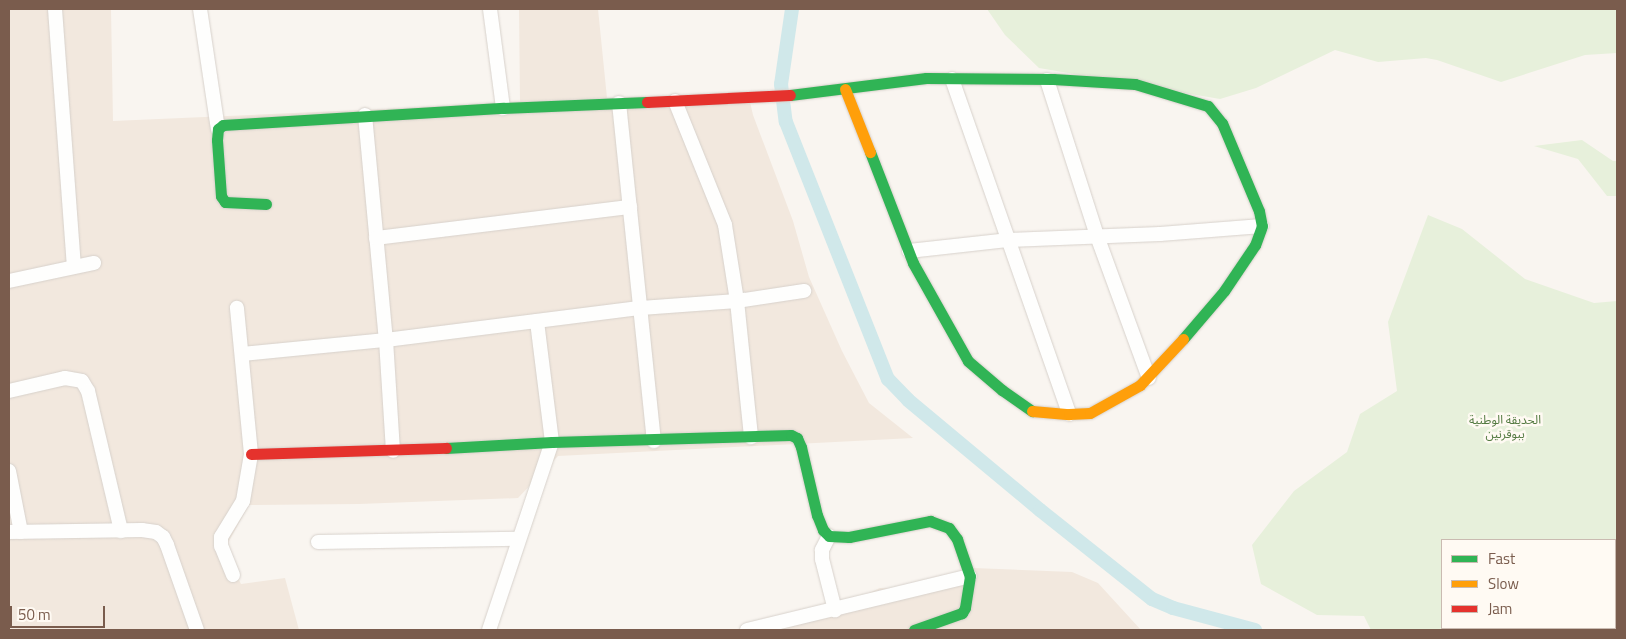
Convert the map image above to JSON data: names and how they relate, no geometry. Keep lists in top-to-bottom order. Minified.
{"parks":["الحديقة الوطنية ببوقرنين"],"legend":["Fast","Slow","Jam"],"scale_bar":"50 m"}
